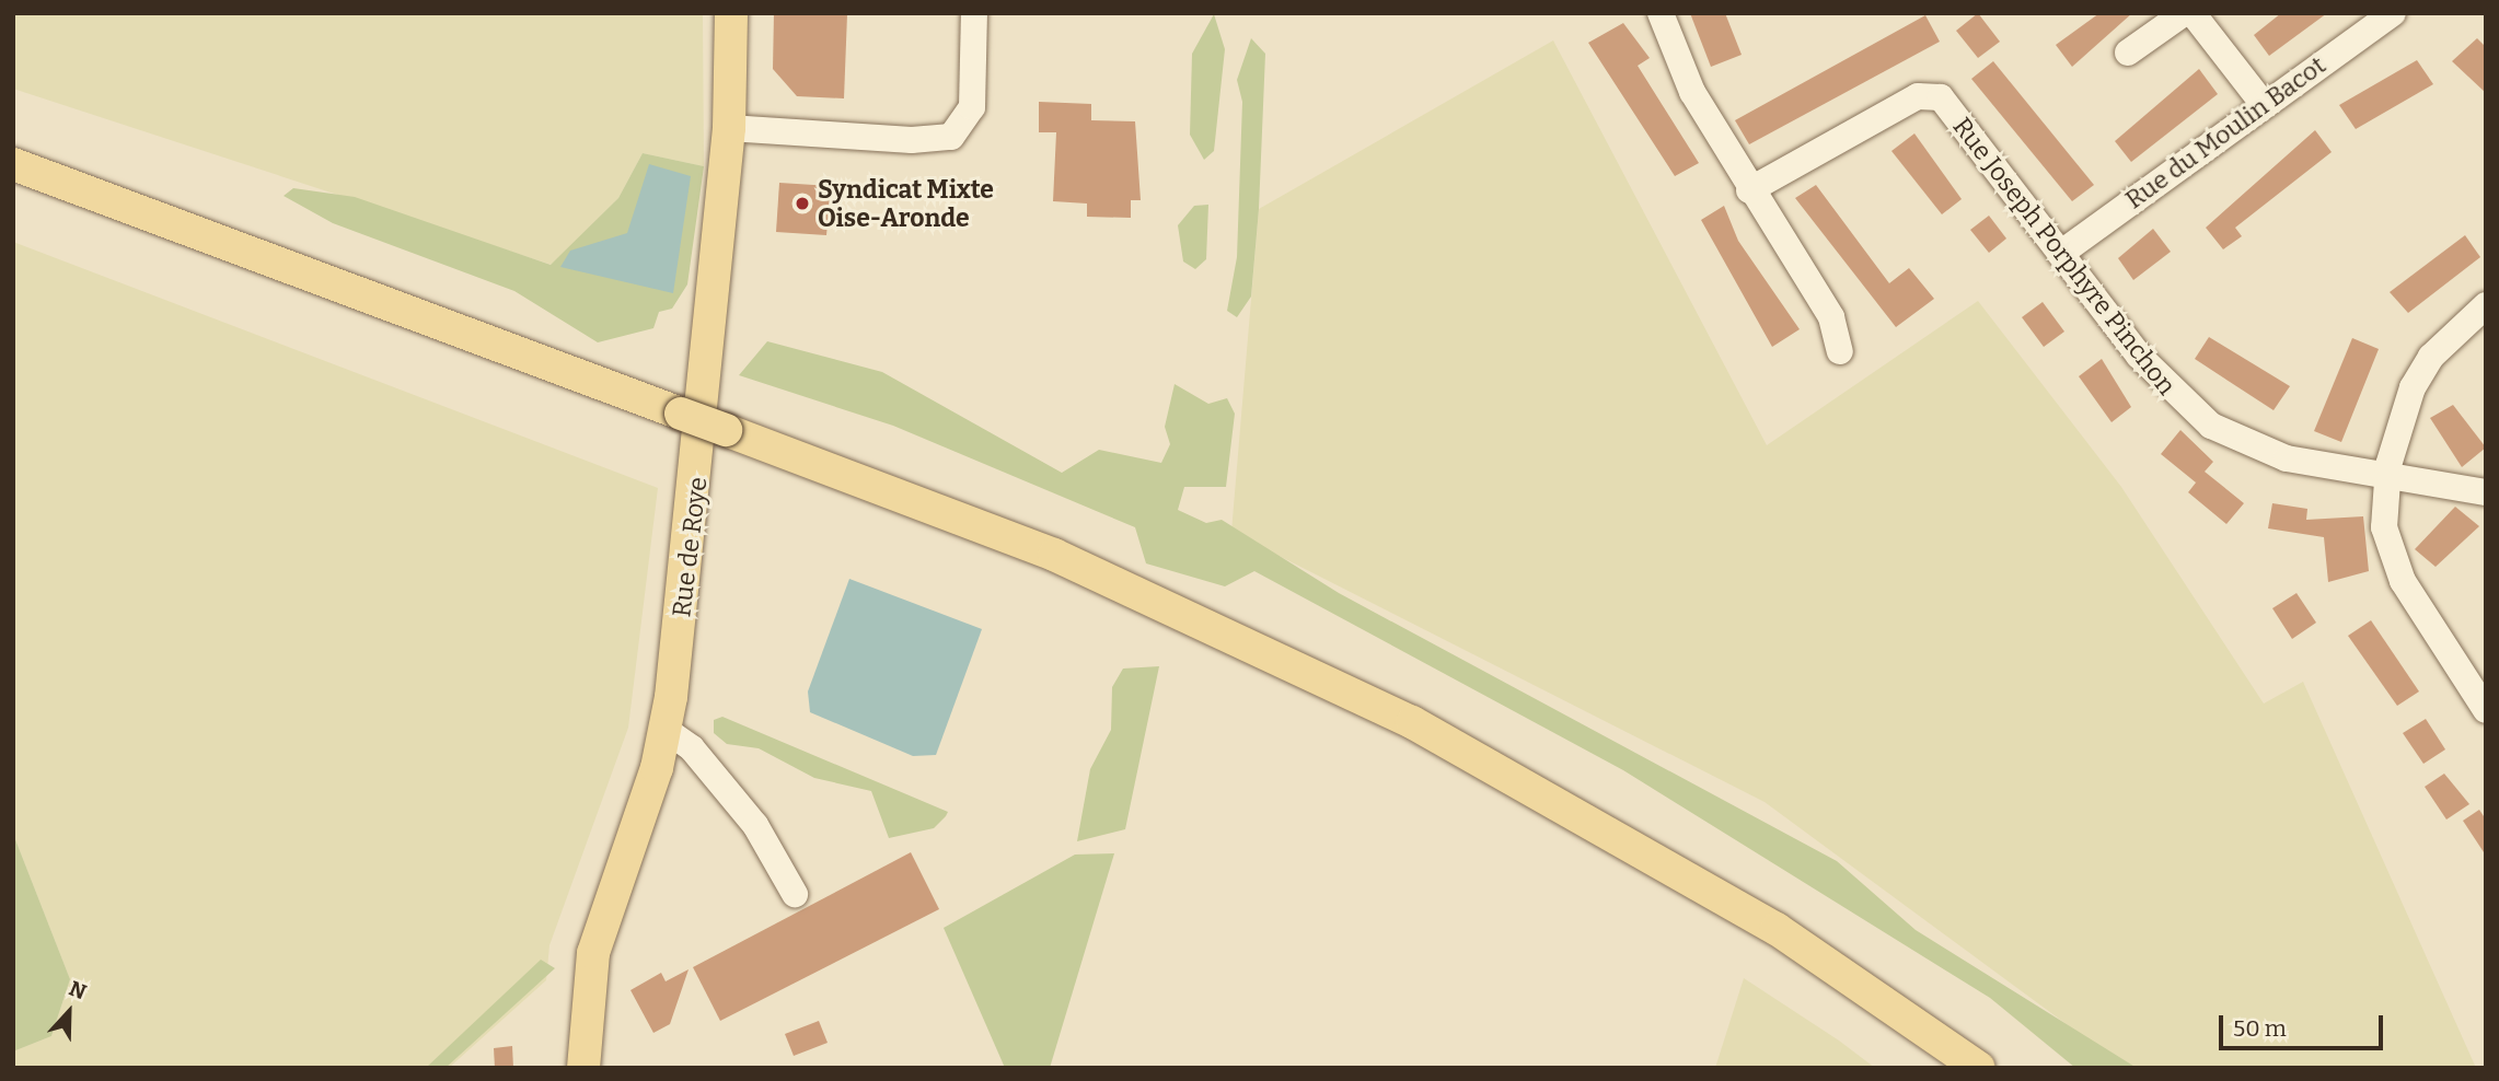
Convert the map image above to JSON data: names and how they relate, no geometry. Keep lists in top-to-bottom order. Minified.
{"streets":{"main road":["Rue de Roye"],"street":["Rue du Moulin Bacot","Rue Joseph Porphyre Pinchon"]},"crossings":[["Rue du Moulin Bacot","Rue Joseph Porphyre Pinchon"]],"places":["Syndicat Mixte Oise-Aronde"],"scale_bar":"50 m","north":"top"}
